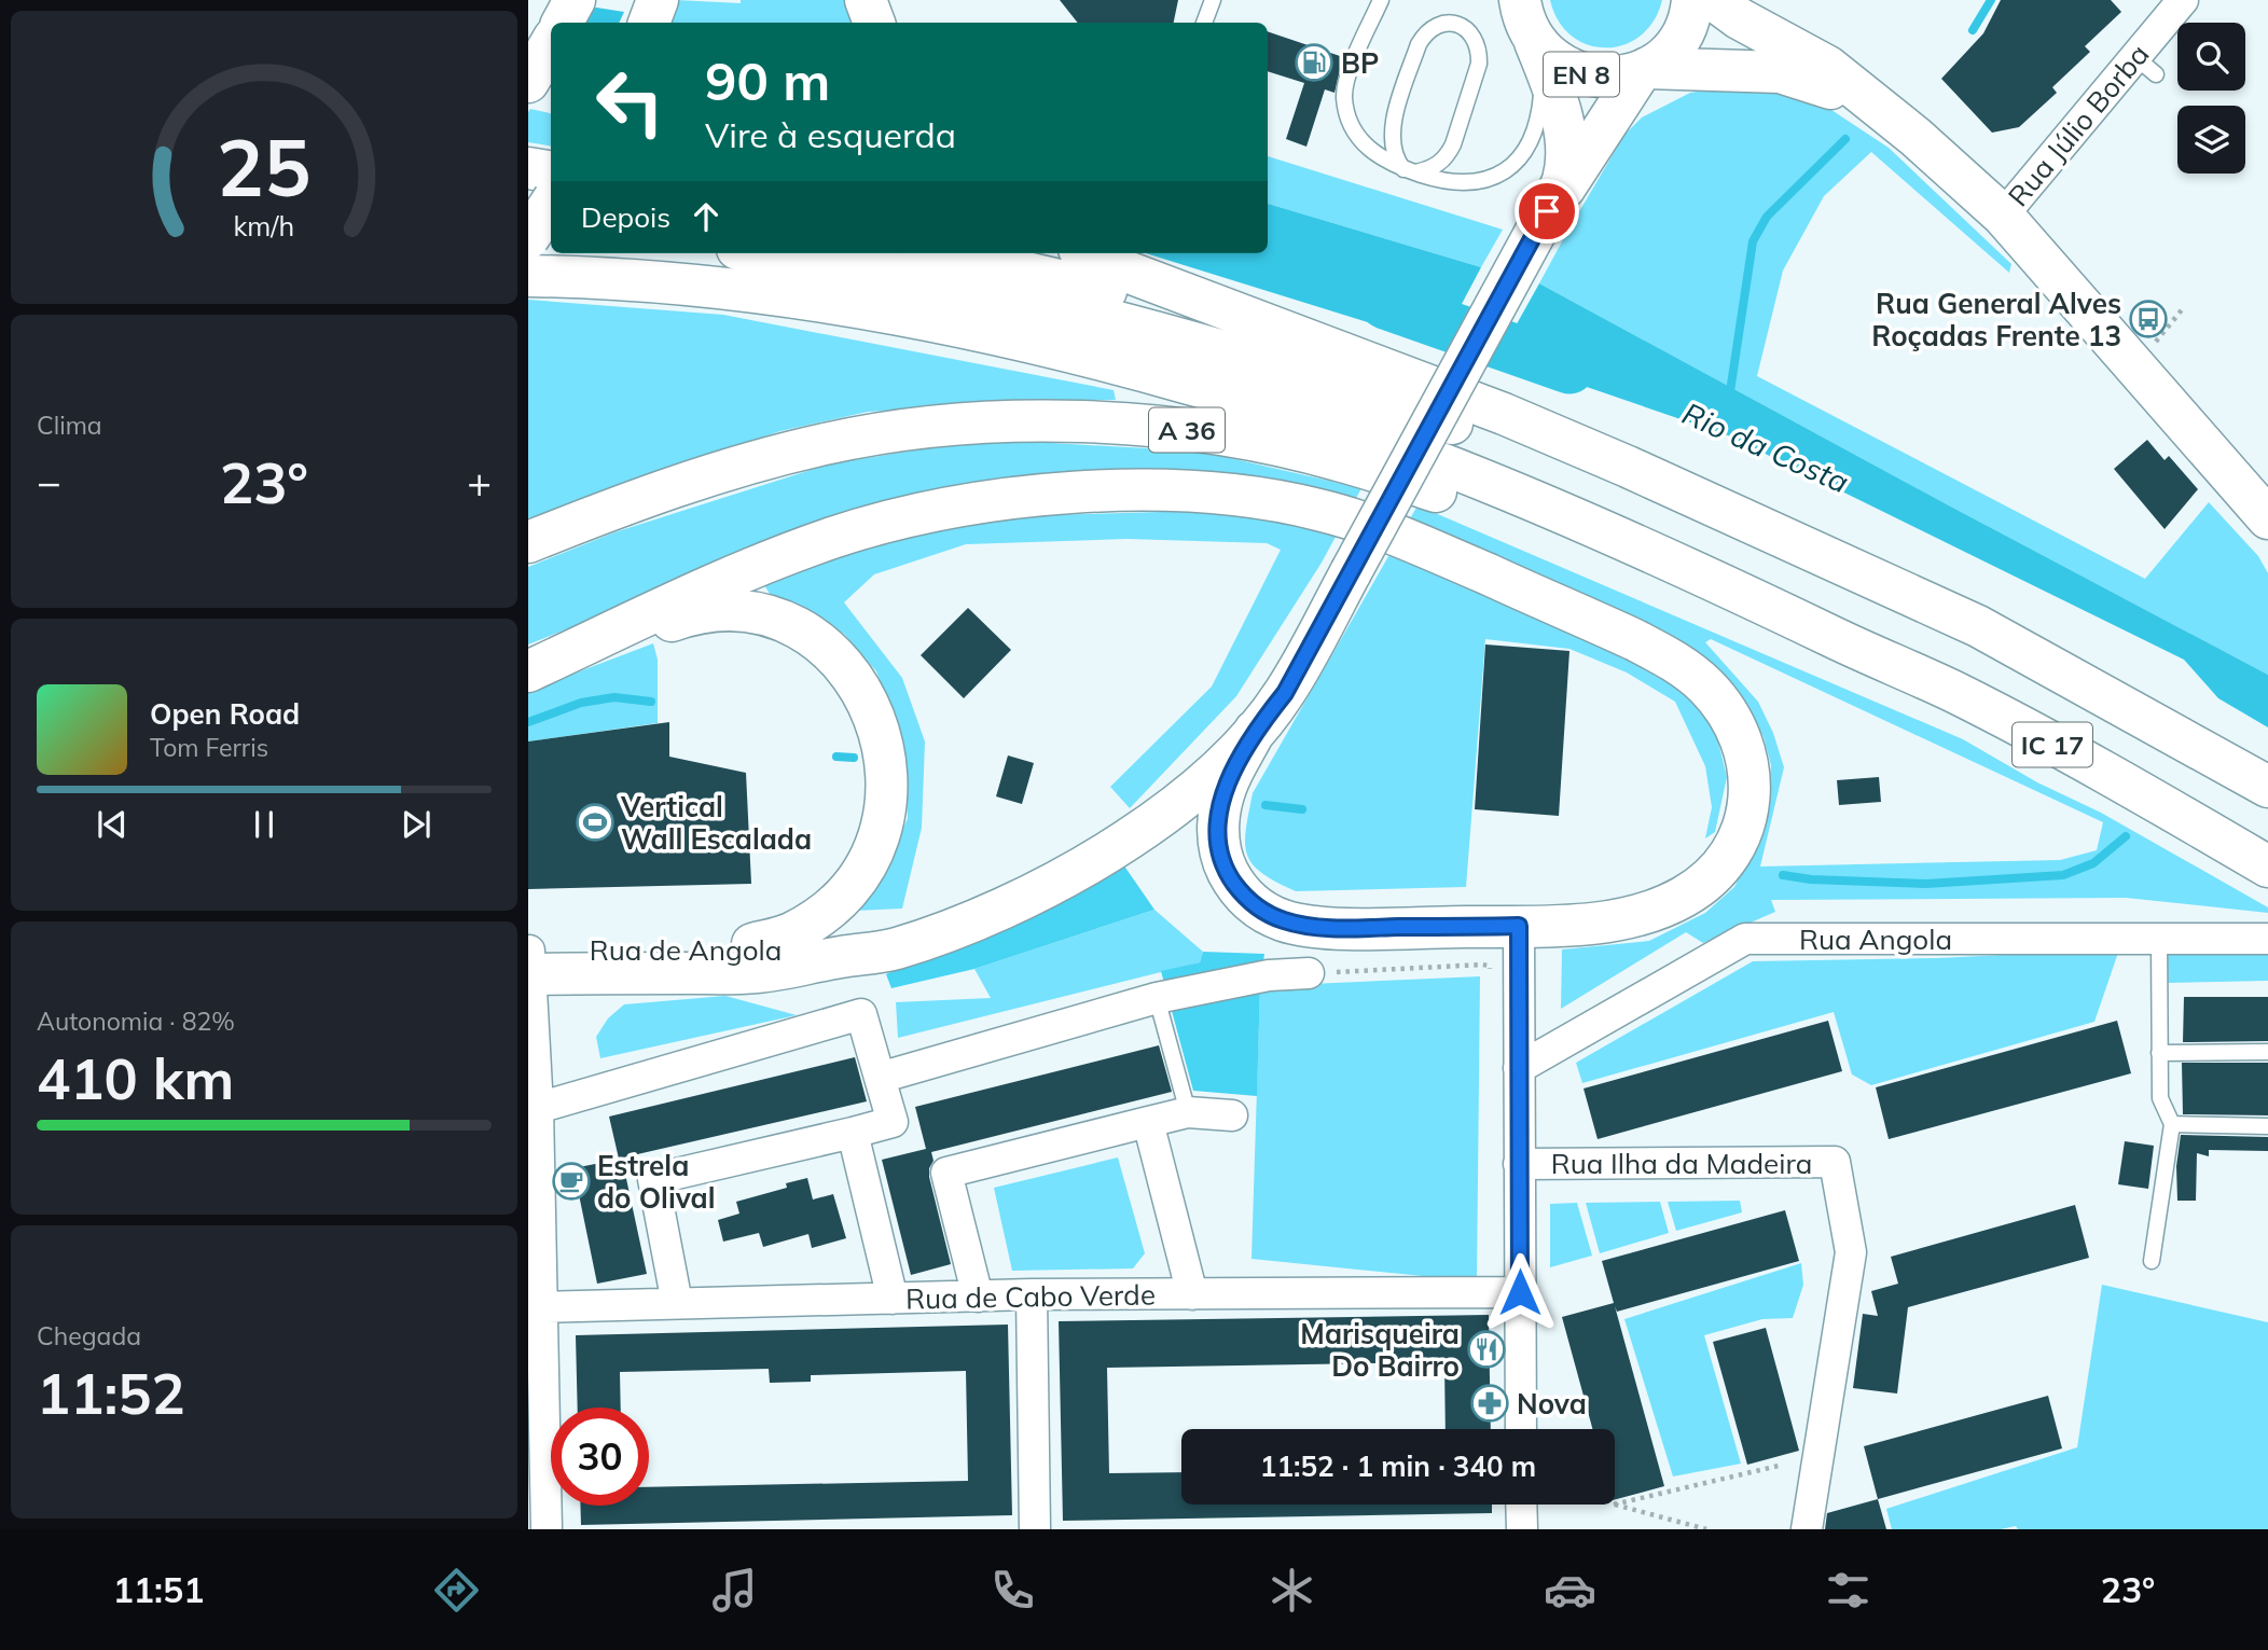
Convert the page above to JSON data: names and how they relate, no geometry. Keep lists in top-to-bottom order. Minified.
{"streets":{"main road":["EN 8","A 36","IC 17","Rua de Angola"],"street":["Rua Júlio Borba","Rua Angola","Rua Ilha da Madeira","Rua de Cabo Verde"]},"crossings":[["A 36","IC 17"]],"water":["Rio da Costa"],"places":{"fuel station":["BP"],"bus stop":["Rua General Alves Roçadas Frente 13"],"sports":["Vertical Wall Escalada"],"cafe":["Estrela do Olival"],"restaurant":["Marisqueira Do Bairro"],"pharmacy":["Nova"]},"page":{"turn":["90 m","Vire à esquerda"],"then":"Depois","tile":["Clima",["Autonomia · 82%","410 km"],["Chegada","11:52"]],"heat":["−","23°","+"],"song":["Open Road","Tom Ferris"],"limit":"30","trip":"11:52 · 1 min · 340 m","tabs":["11:51","23°"],"gauge":["25","km/h"]}}
